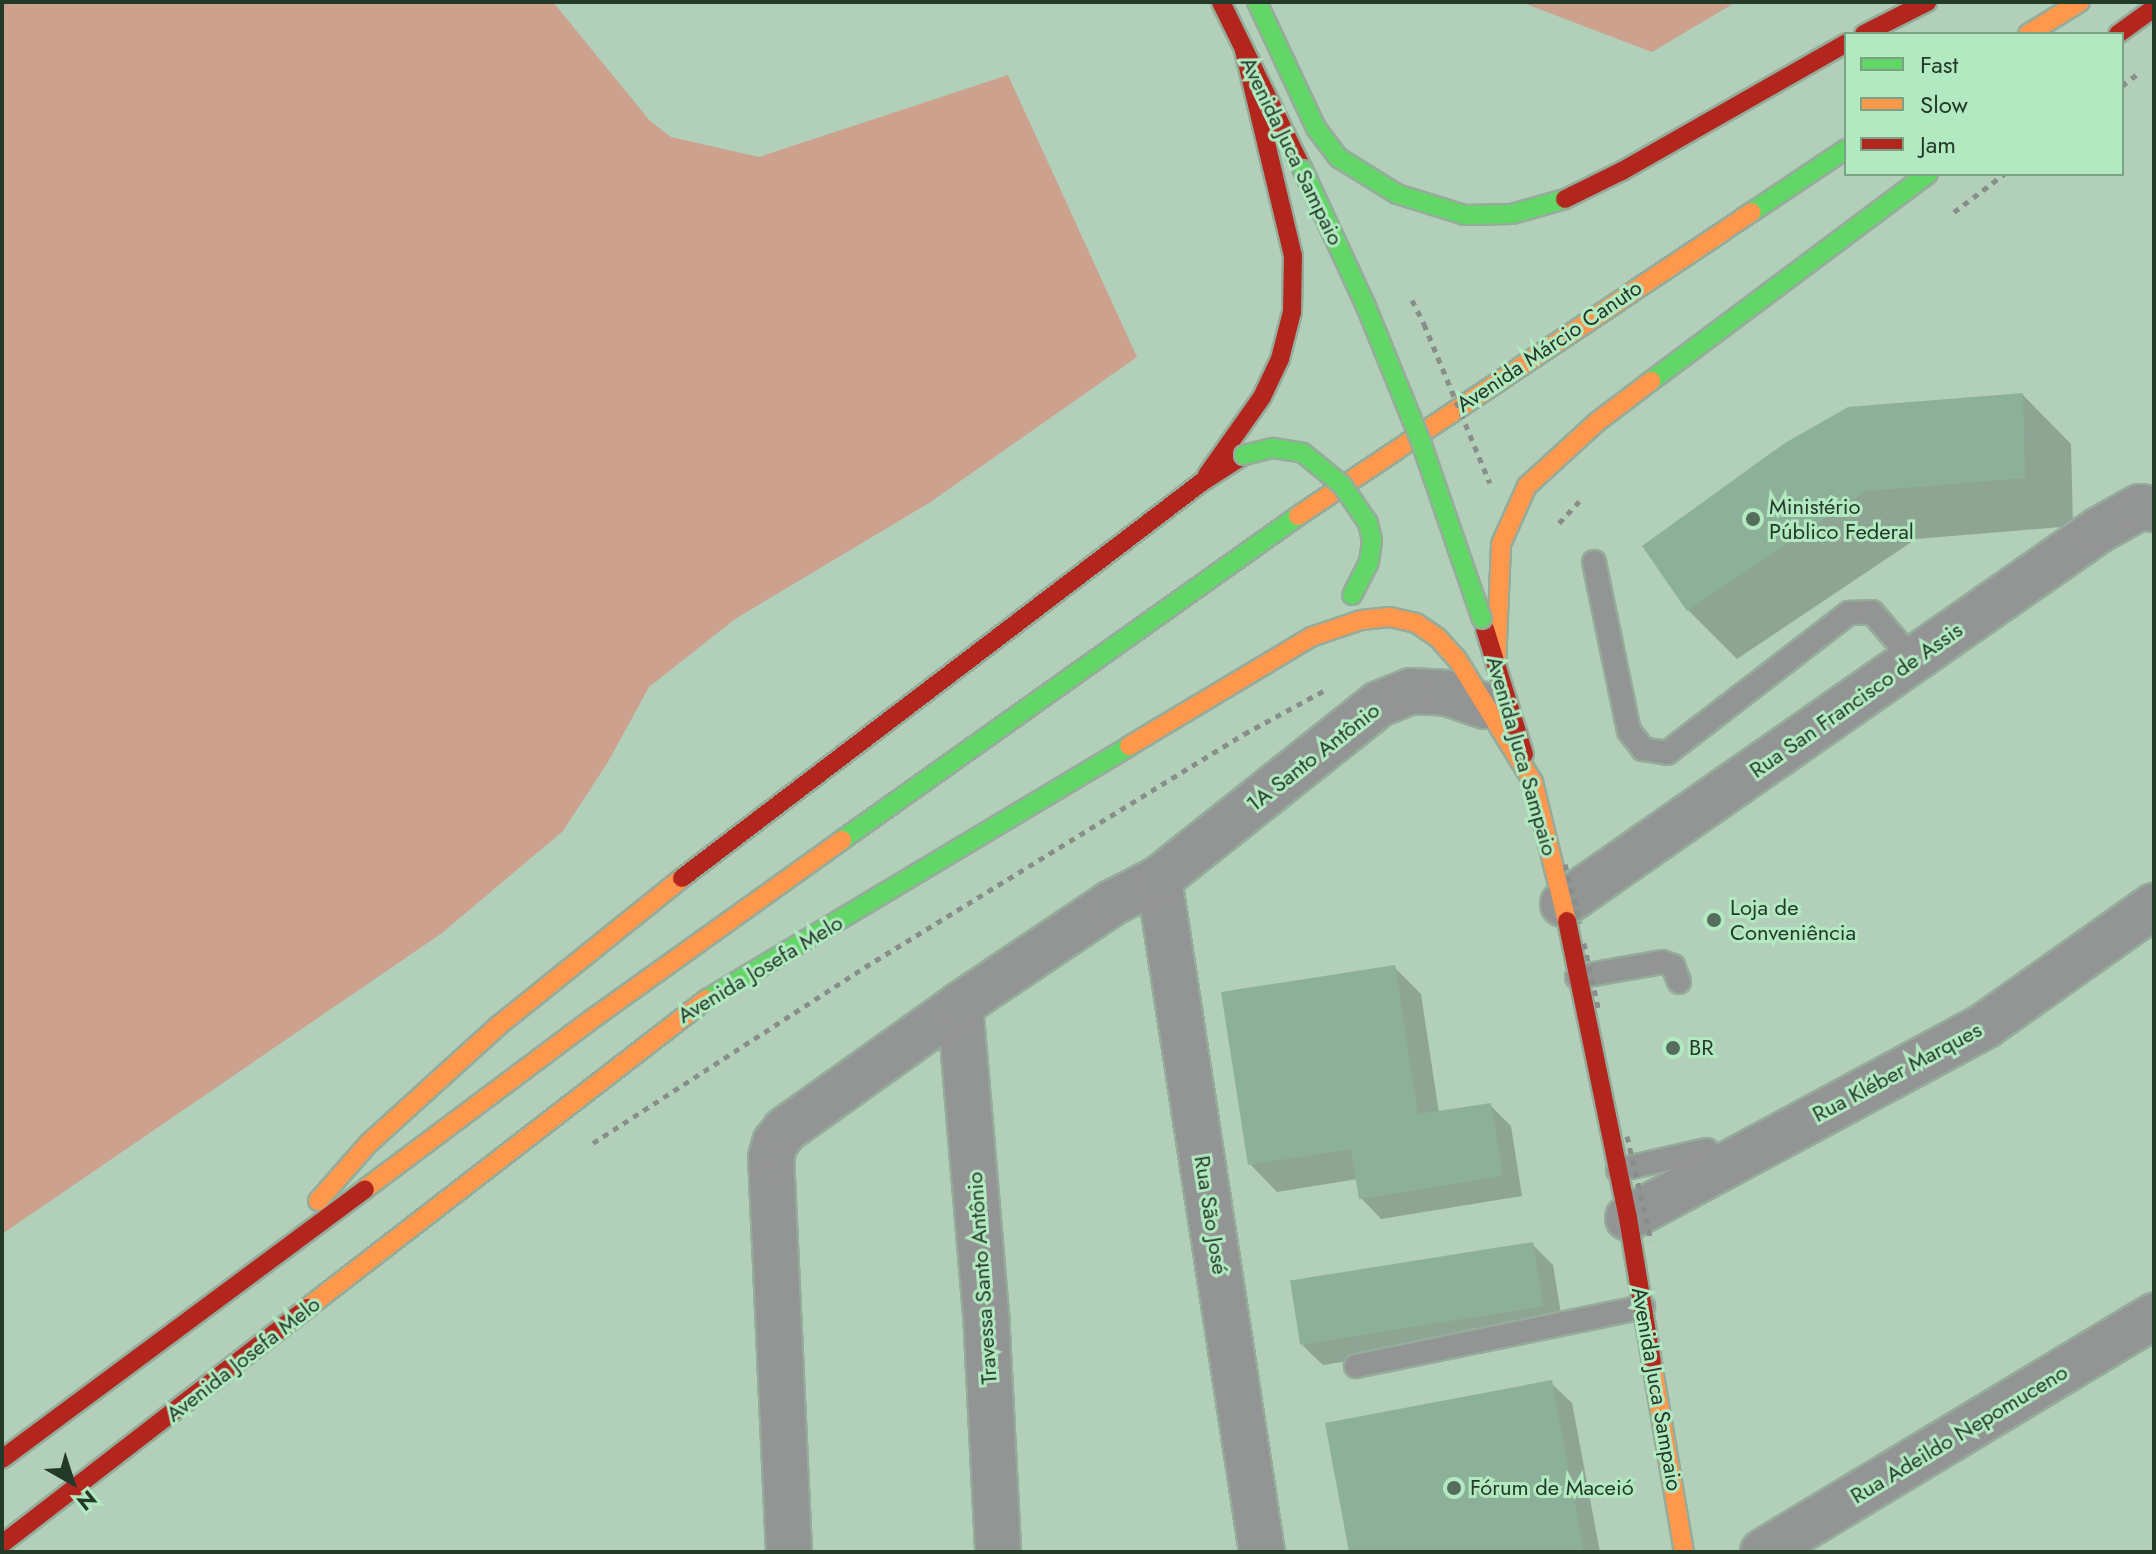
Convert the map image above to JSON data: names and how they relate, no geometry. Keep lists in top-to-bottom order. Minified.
{"streets":{"main road":["Avenida Juca Sampaio","Avenida Márcio Canuto","Avenida Josefa Melo"],"street":["Rua San Francisco de Assis","1A Santo Antônio","Rua Kléber Marques","Rua São José","Travessa Santo Antônio","Rua Adeildo Nepomuceno"]},"crossings":[["Avenida Juca Sampaio","Rua San Francisco de Assis"],["Avenida Juca Sampaio","1A Santo Antônio"],["Avenida Juca Sampaio","Avenida Josefa Melo"],["Avenida Juca Sampaio","Rua Kléber Marques"],["1A Santo Antônio","Avenida Josefa Melo"],["1A Santo Antônio","Rua São José"],["1A Santo Antônio","Travessa Santo Antônio"]],"places":["Ministério Público Federal","Loja de Conveniência","BR","Fórum de Maceió"],"legend":["Fast","Slow","Jam"],"north":"bottom right"}
